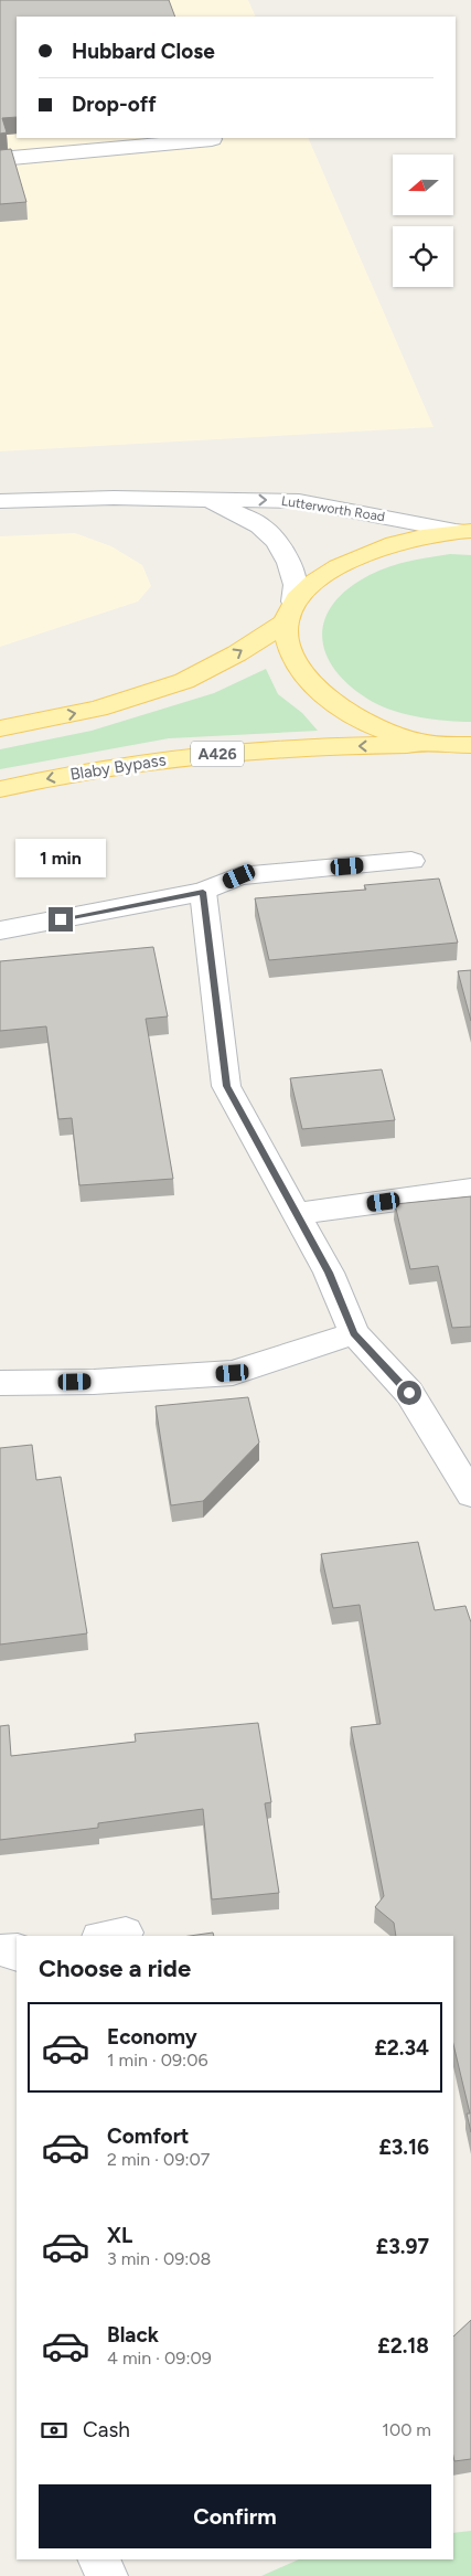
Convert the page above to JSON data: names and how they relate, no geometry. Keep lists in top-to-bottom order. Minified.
{"streets":{"main road":["A426","Blaby Bypass"],"street":["Lutterworth Road"]},"one_way":["Lutterworth Road"],"north":"left","page":{"banner":["Hubbard Close","Drop-off"],"bubble":"1 min","heading":"Choose a ride","list":[{"name":"Economy","note":"1 min · 09:06","value":"£2.34"},{"name":"Comfort","note":"2 min · 09:07","value":"£3.16"},{"name":"XL","note":"3 min · 09:08","value":"£3.97"},{"name":"Black","note":"4 min · 09:09","value":"£2.18"}],"pay":["Cash","100 m"],"buttons":"Confirm"}}
